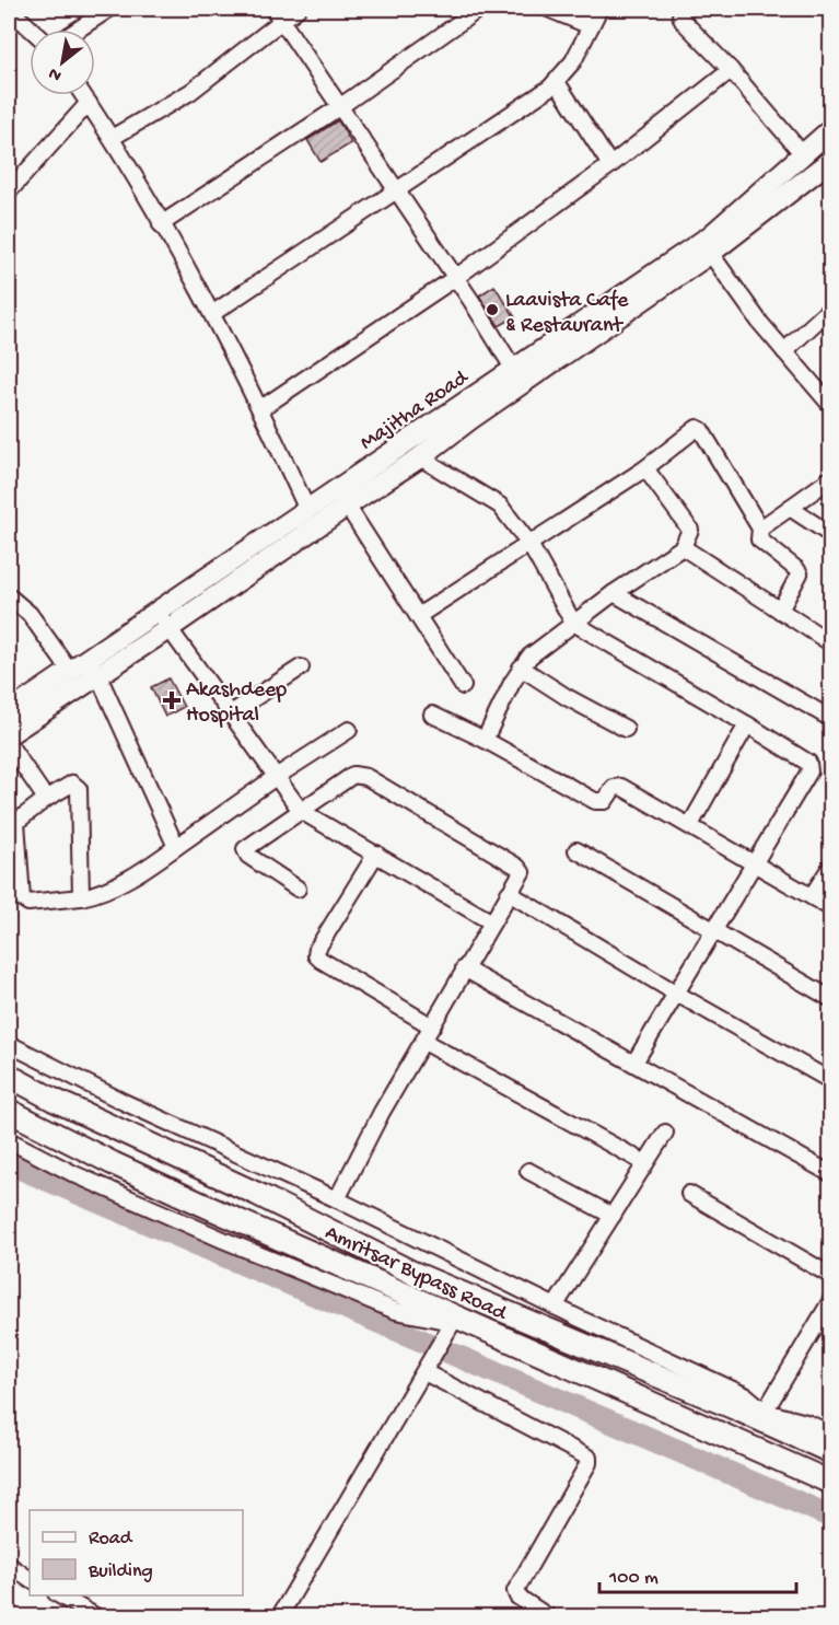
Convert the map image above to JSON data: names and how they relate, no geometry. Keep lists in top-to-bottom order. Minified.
{"streets":{"highway":["Amritsar Bypass Road"],"main road":["Majitha Road"]},"places":{"other":["Laavista Cafe & Restaurant"],"health":["Akashdeep Hospital"]},"legend":["Road","Building"],"scale_bar":"100 m","north":"bottom left"}
